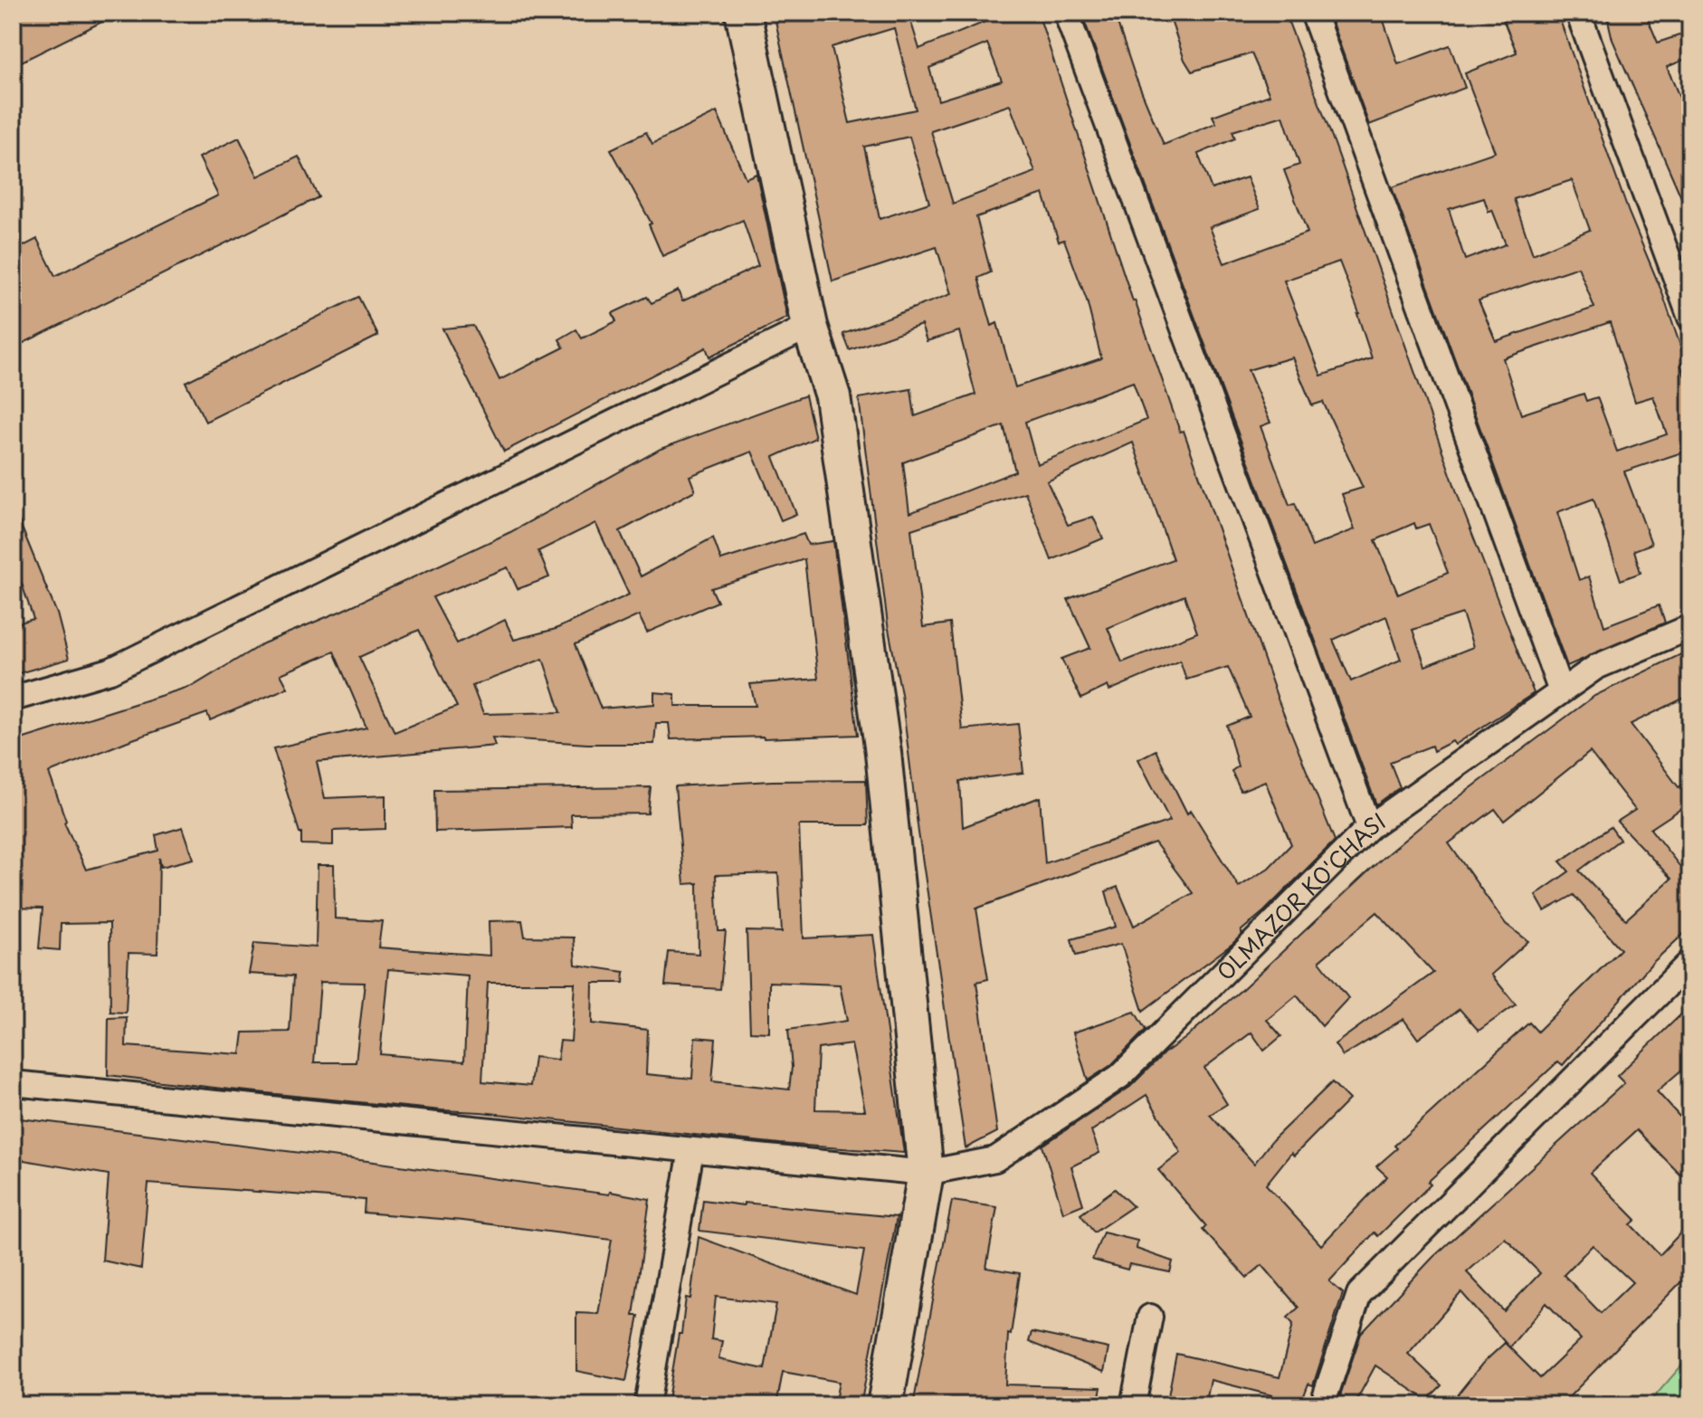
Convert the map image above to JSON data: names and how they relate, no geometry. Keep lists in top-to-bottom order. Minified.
{"streets":{"street":["OLMAZOR KO'CHASI"]}}
